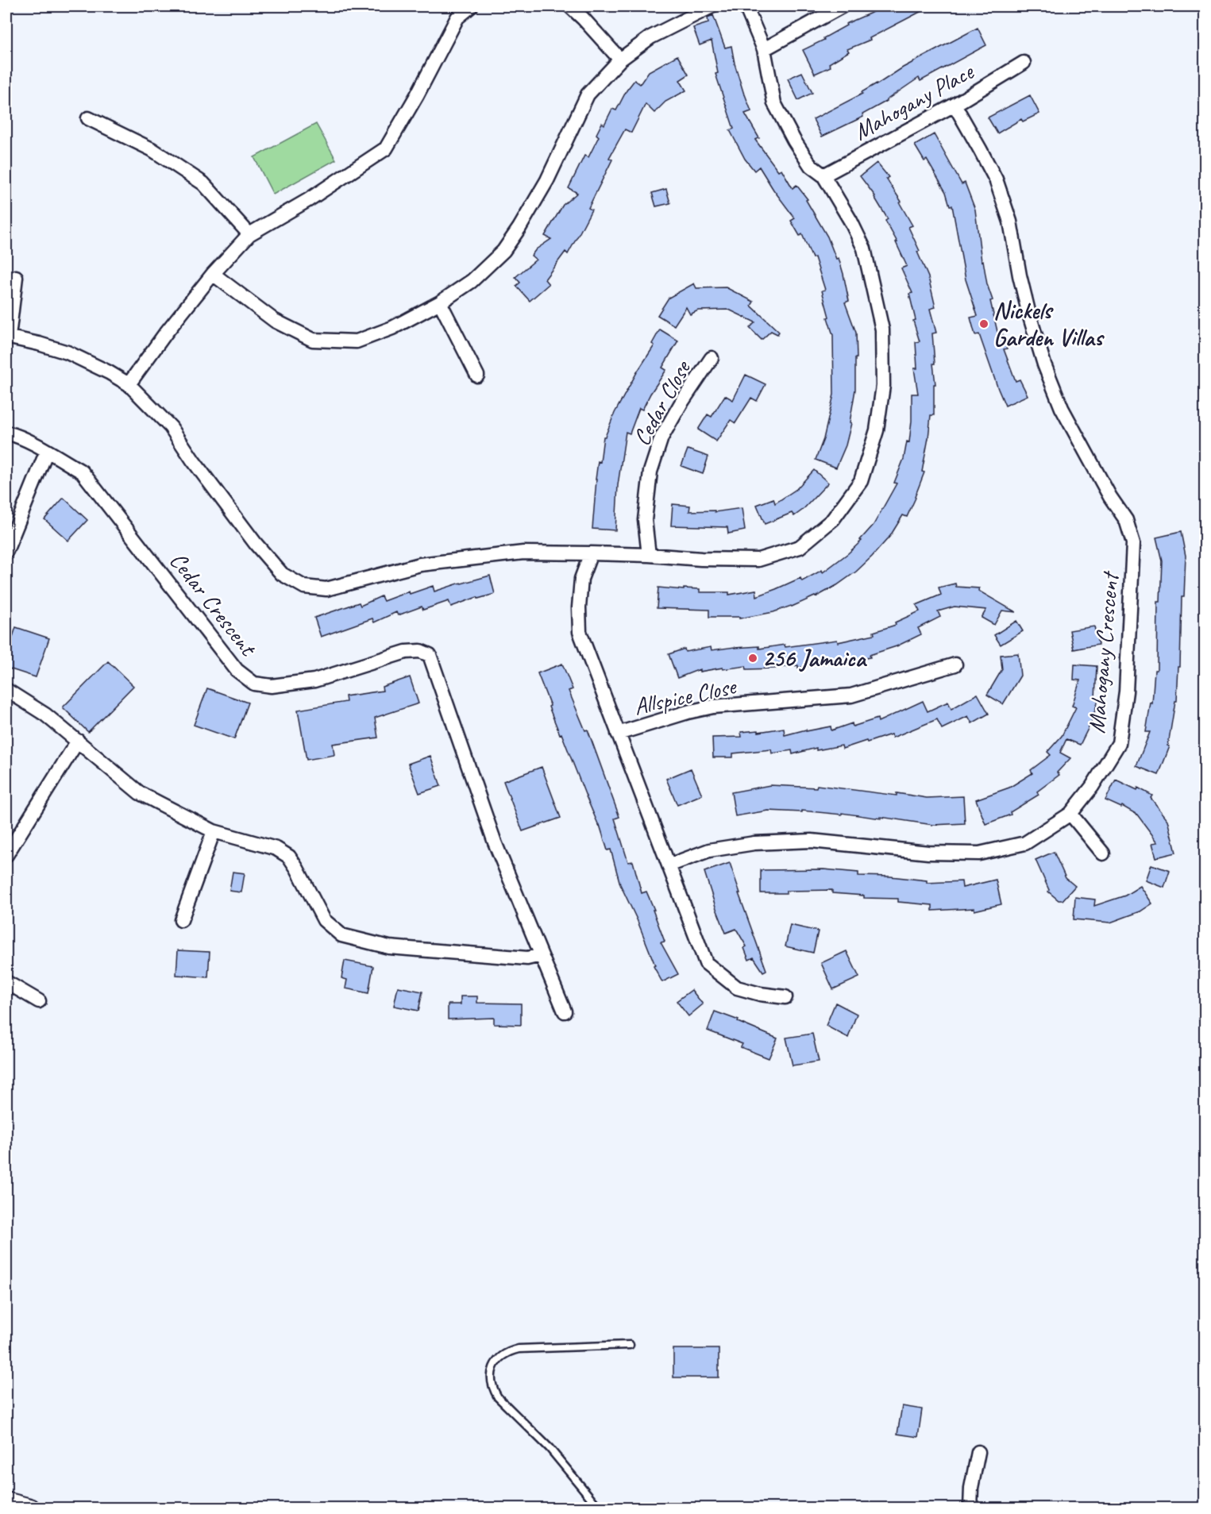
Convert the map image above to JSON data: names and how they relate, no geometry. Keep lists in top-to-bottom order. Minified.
{"streets":{"street":["Mahogany Place","Cedar Close","Cedar Crescent","Mahogany Crescent","Allspice Close"]},"crossings":[["Mahogany Place","Mahogany Crescent"]],"places":["Nickels Garden Villas","256 Jamaica"]}
